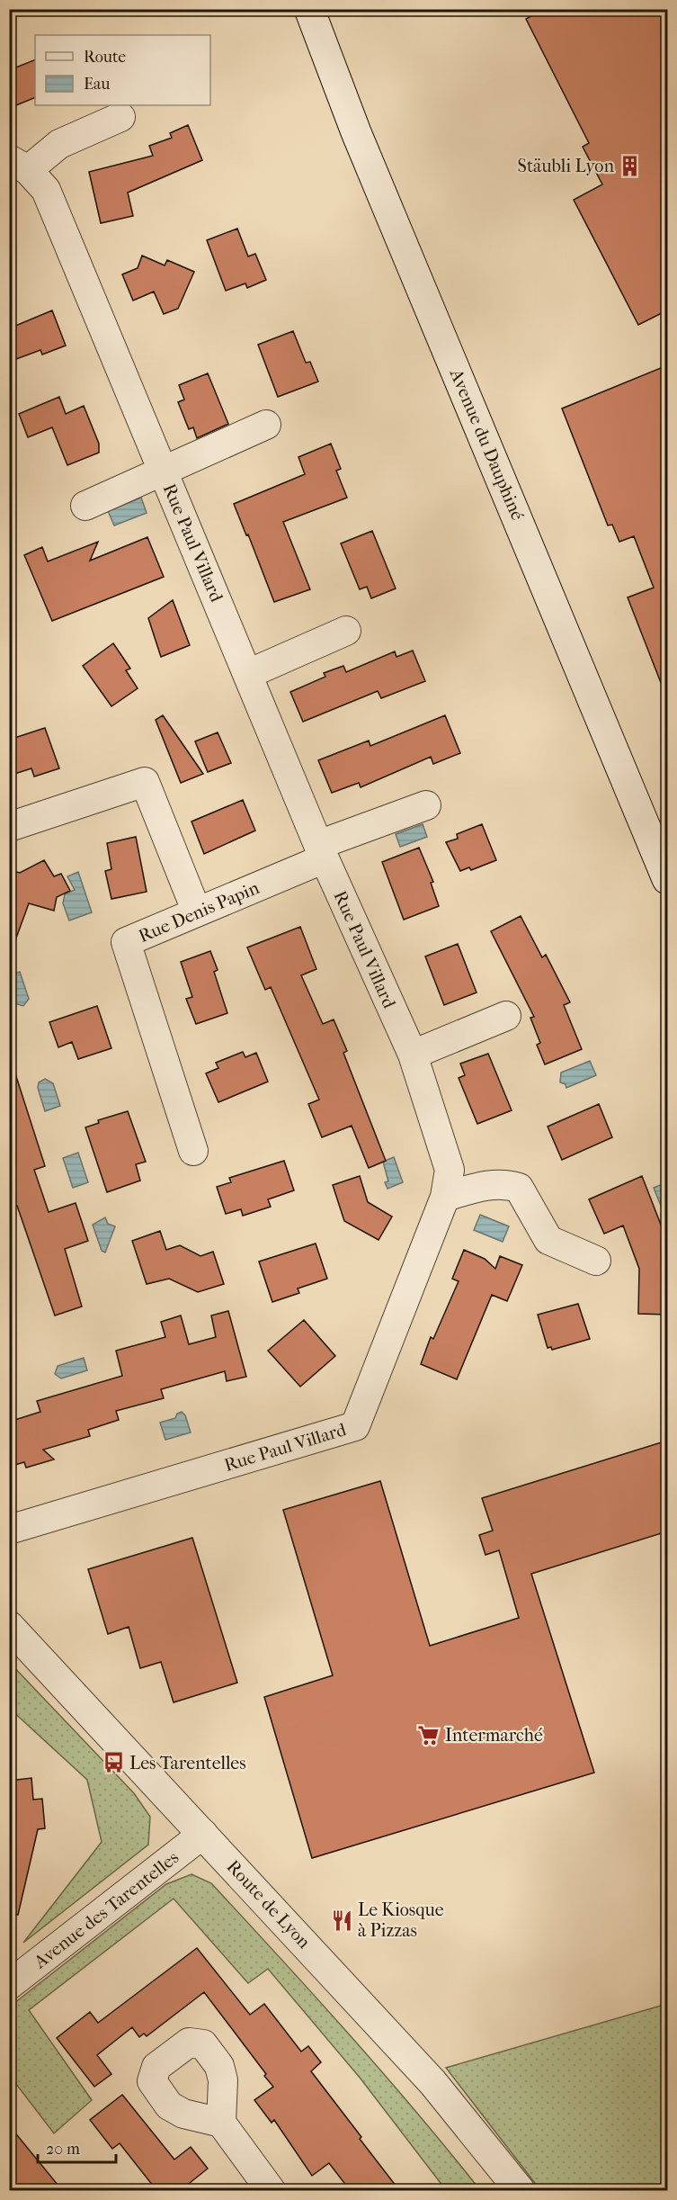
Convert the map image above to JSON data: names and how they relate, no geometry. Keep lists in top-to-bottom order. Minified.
{"streets":{"main road":["Avenue du Dauphiné","Route de Lyon"],"street":["Rue Paul Villard","Rue Denis Papin","Avenue des Tarentelles"]},"crossings":[["Rue Paul Villard","Rue Denis Papin"],["Route de Lyon","Avenue des Tarentelles"]],"places":{"building":["Stäubli Lyon"],"supermarket":["Intermarché"],"bus stop":["Les Tarentelles"],"restaurant":["Le Kiosque à Pizzas"]},"legend":["Route","Eau"],"scale_bar":"20 m"}
